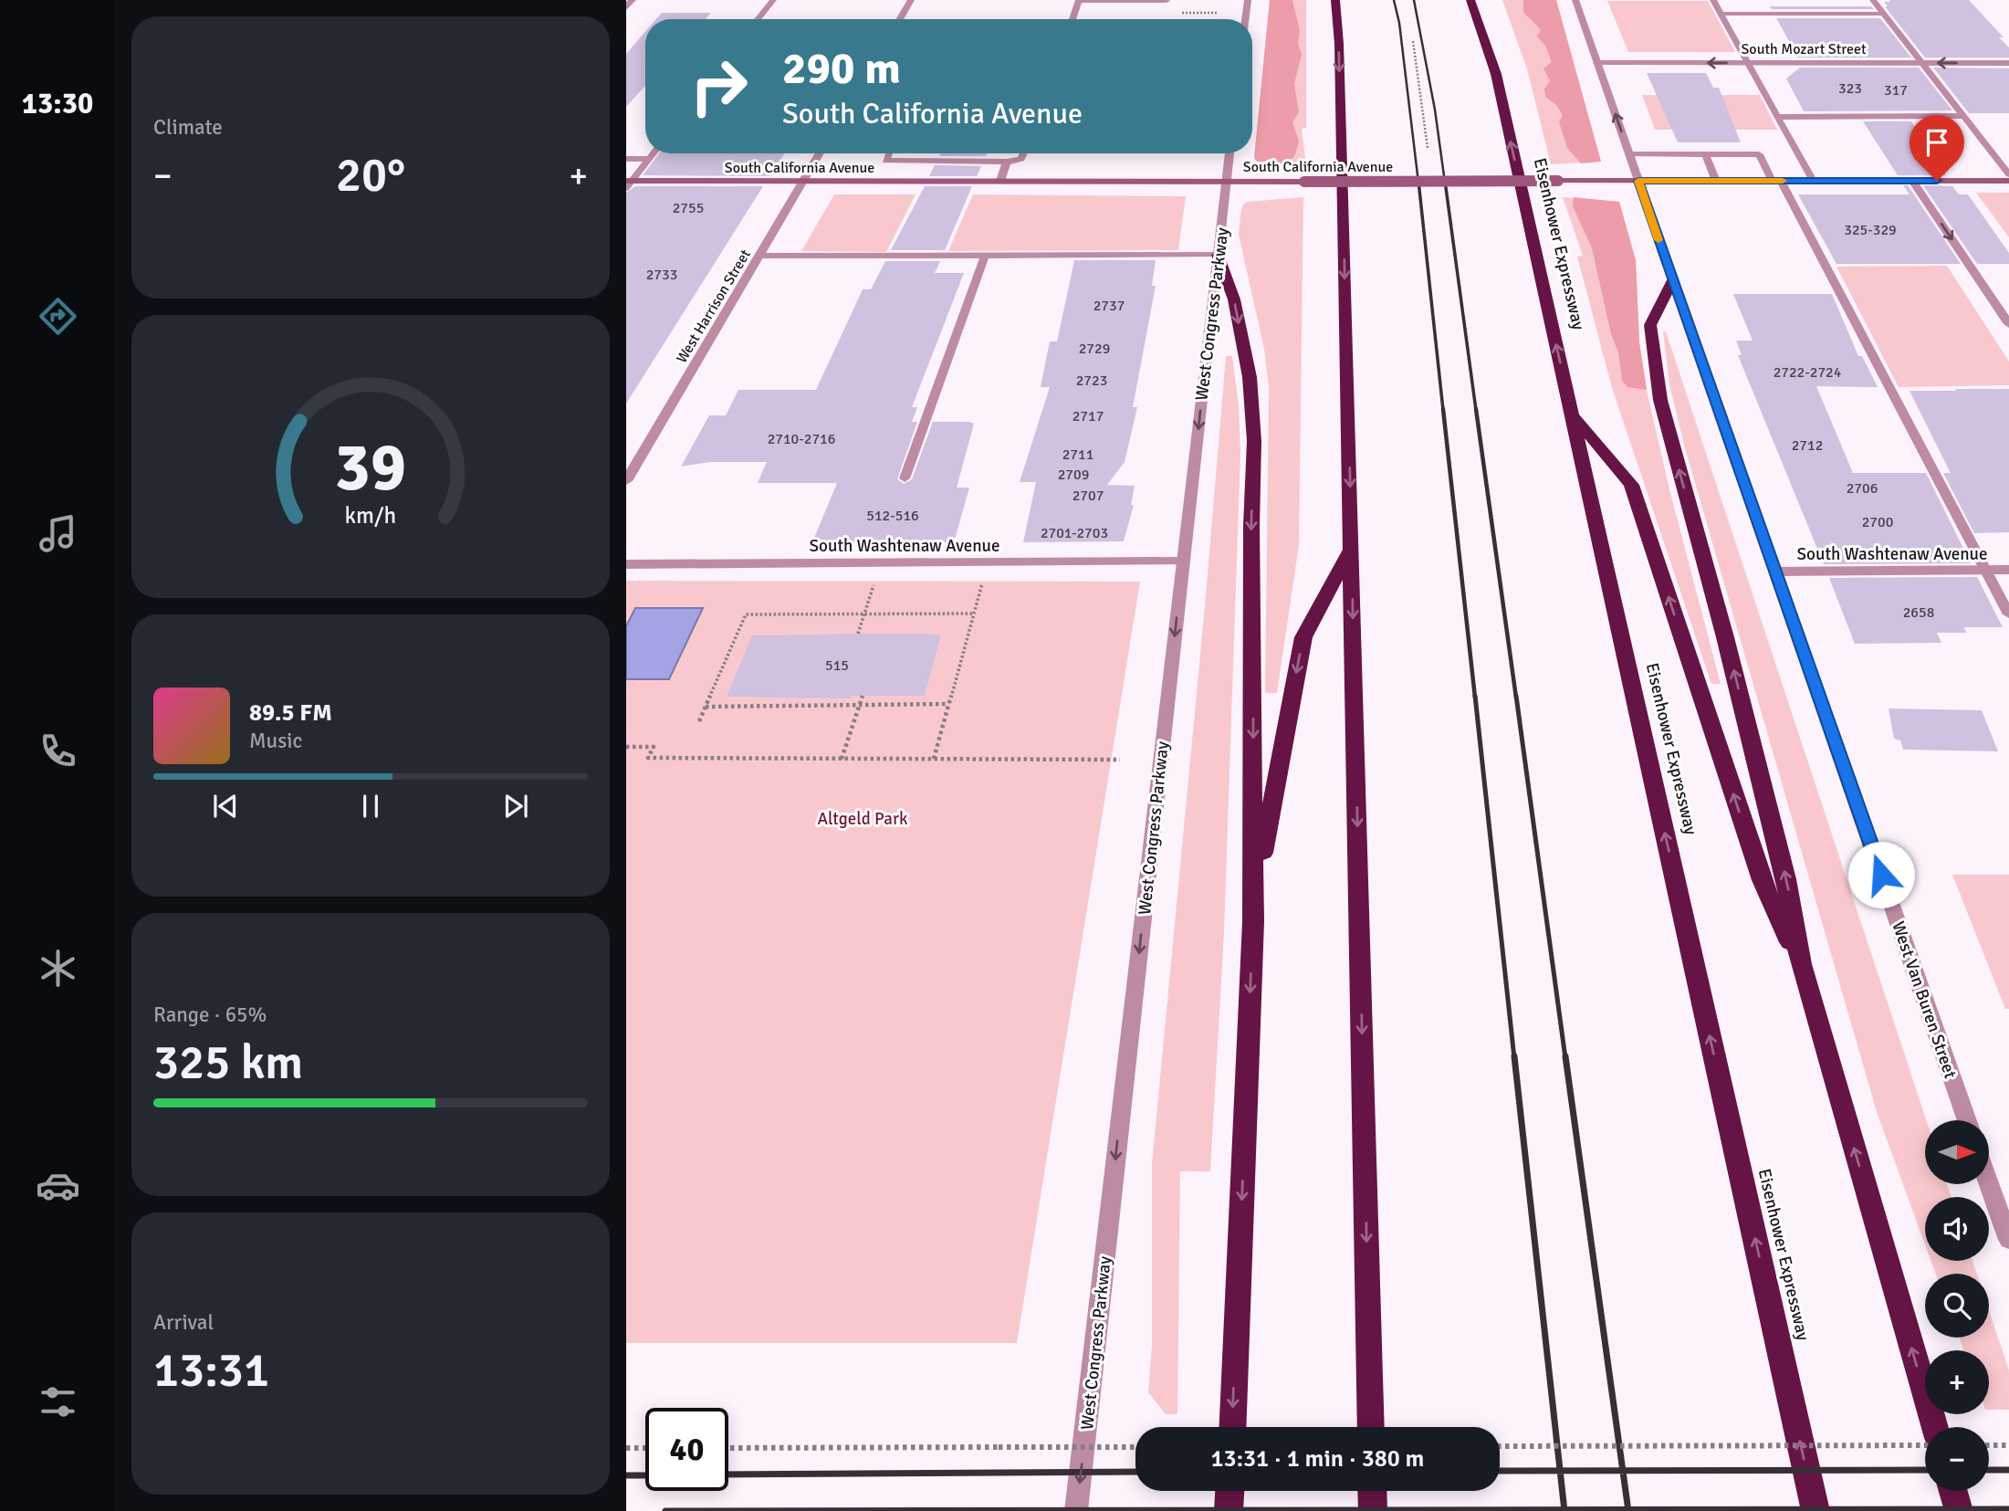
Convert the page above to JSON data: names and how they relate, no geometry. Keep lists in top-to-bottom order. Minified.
{"streets":{"highway":["Eisenhower Expressway"],"main road":["South California Avenue"],"street":["South Mozart Street","West Harrison Street","West Congress Parkway","South Washtenaw Avenue","West Van Buren Street"]},"crossings":[["South Mozart Street","West Van Buren Street"],["South California Avenue","West Harrison Street"],["South California Avenue","West Congress Parkway"],["South California Avenue","West Van Buren Street"],["West Congress Parkway","South Washtenaw Avenue"],["South Washtenaw Avenue","West Van Buren Street"]],"one_way":["South Mozart Street","West Congress Parkway"],"parks":["Altgeld Park"],"house_numbers":["323","317","2755","325-329","2733","2737","2729","2722-2724","2723","2717","2710-2716","2712","2711","2709","2706","2707","512-516","2700","2701-2703","2658","515"],"north":"right","page":{"tabs":"13:30","tile":["Climate",["Range · 65%","325 km"],["Arrival","13:31"]],"turn":["290 m","South California Avenue"],"heat":["−","20°","+"],"song":["89.5 FM","Music"],"map_buttons":["+","−"],"limit":"40","trip":"13:31 · 1 min · 380 m","gauge":["39","km/h"]}}
